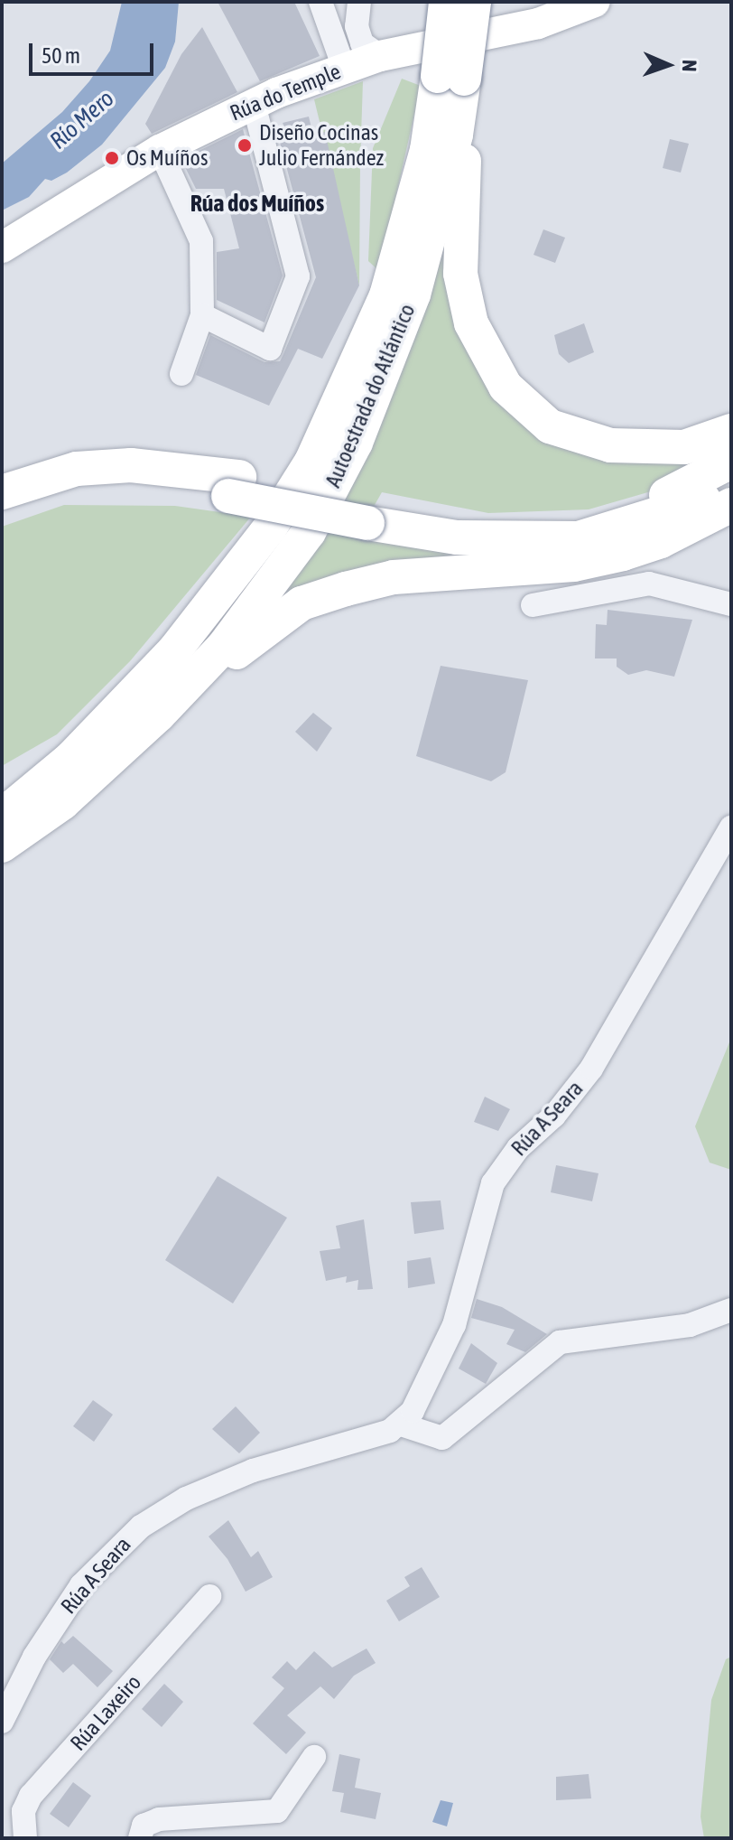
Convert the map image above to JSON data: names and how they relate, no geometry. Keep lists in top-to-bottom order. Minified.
{"streets":{"highway":["Autoestrada do Atlántico"],"main road":["Rúa do Temple"],"street":["Rúa A Seara","Rúa Laxeiro"]},"districts":["Rúa dos Muíños"],"water":["Río Mero"],"places":["Diseño Cocinas Julio Fernández","Os Muíños"],"scale_bar":"50 m","north":"right"}
